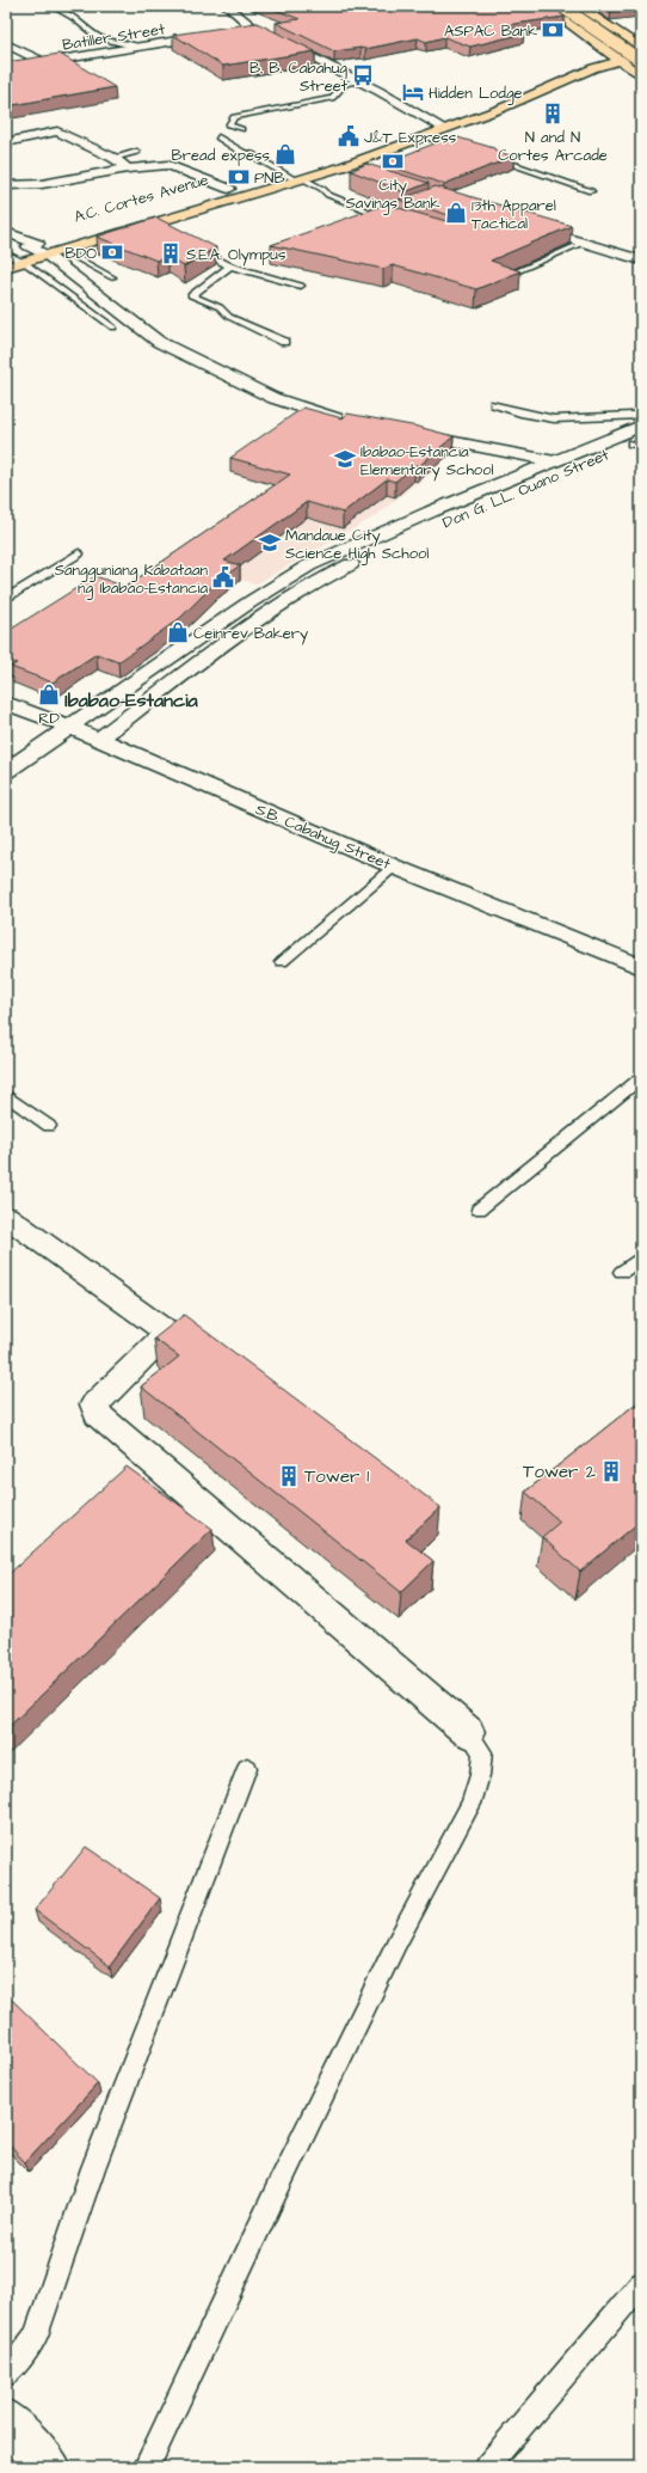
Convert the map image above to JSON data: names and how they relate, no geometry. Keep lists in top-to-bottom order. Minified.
{"streets":{"main road":["A.C. Cortes Avenue"],"street":["Batiller Street","Don G. LL. Ouano Street","S.B. Cabahug Street"]},"crossings":[["Don G. LL. Ouano Street","S.B. Cabahug Street"]],"districts":["Ibabao-Estancia"],"places":{"bank":["ASPAC Bank","City Savings Bank","PNB","BDO"],"bus stop":["B. B. Cabahug Street"],"hotel":["Hidden Lodge"],"building":["N and N Cortes Arcade","S.E.A. Olympus","Tower 2","Tower 1"],"public building":["J&T Express","Sangguniang Kabataan ng Ibabao-Estancia"],"shop":["Bread expess","13th Apparel Tactical","Ceinrev Bakery","RD"],"school or university":["Ibabao-Estancia Elementary School","Mandaue City Science High School"]}}
